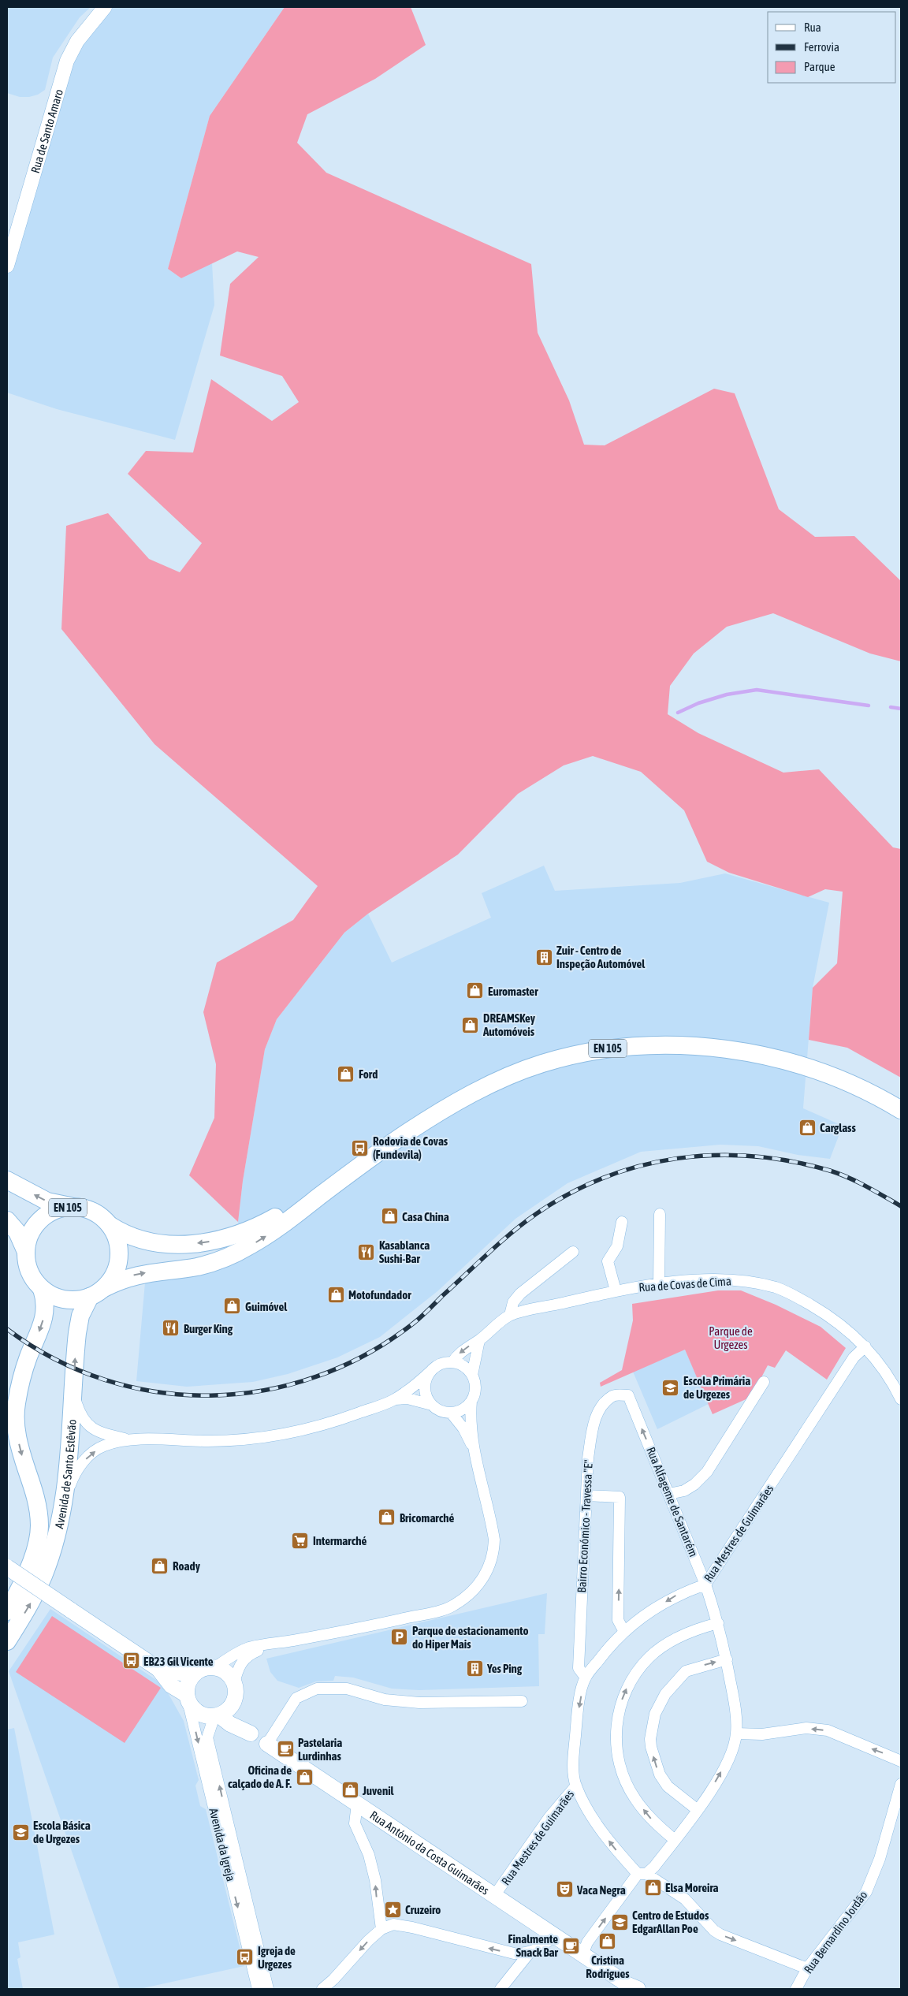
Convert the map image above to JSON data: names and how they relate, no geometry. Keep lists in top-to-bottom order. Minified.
{"streets":{"main road":["EN 105","Avenida de Santo Estêvão","Rua António da Costa Guimarães"],"street":["Rua de Santo Amaro","Rua de Covas de Cima","Rua Alfageme de Santarém","Bairro Económico - Travessa \"E\"","Rua Mestres de Guimarães","Avenida da Igreja","Rua Bernardino Jordão"]},"crossings":[["EN 105","Avenida de Santo Estêvão"],["Rua de Covas de Cima","Rua Mestres de Guimarães"],["Rua Alfageme de Santarém","Bairro Económico - Travessa \"E\""],["Rua Alfageme de Santarém","Rua Mestres de Guimarães"],["Rua Alfageme de Santarém","Rua António da Costa Guimarães"],["Bairro Económico - Travessa \"E\"","Rua Mestres de Guimarães"],["Rua Mestres de Guimarães","Rua António da Costa Guimarães"],["Avenida da Igreja","Rua António da Costa Guimarães"]],"one_way":["Rua Alfageme de Santarém"],"parks":["Parque de Urgezes"],"places":{"building":["Zuir - Centro de Inspeção Automóvel","Yes Ping"],"shop":["Euromaster","DREAMSKey Automóveis","Ford","Carglass","Casa China","Motofundador","Guimóvel","Bricomarché","Roady","Oficina de calçado de A. F.","Juvenil","Elsa Moreira","Cristina Rodrigues"],"bus stop":["Rodovia de Covas (Fundevila)","EB23 Gil Vicente","Igreja de Urgezes"],"restaurant":["Kasablanca Sushi-Bar","Burger King"],"school or university":["Escola Primária de Urgezes","Escola Básica de Urgezes","Centro de Estudos EdgarAllan Poe"],"supermarket":["Intermarché"],"parking":["Parque de estacionamento do Hiper Mais"],"cafe":["Pastelaria Lurdinhas","Finalmente Snack Bar"],"theatre":["Vaca Negra"],"place":["Cruzeiro"]},"legend":["Rua","Ferrovia","Parque"]}
